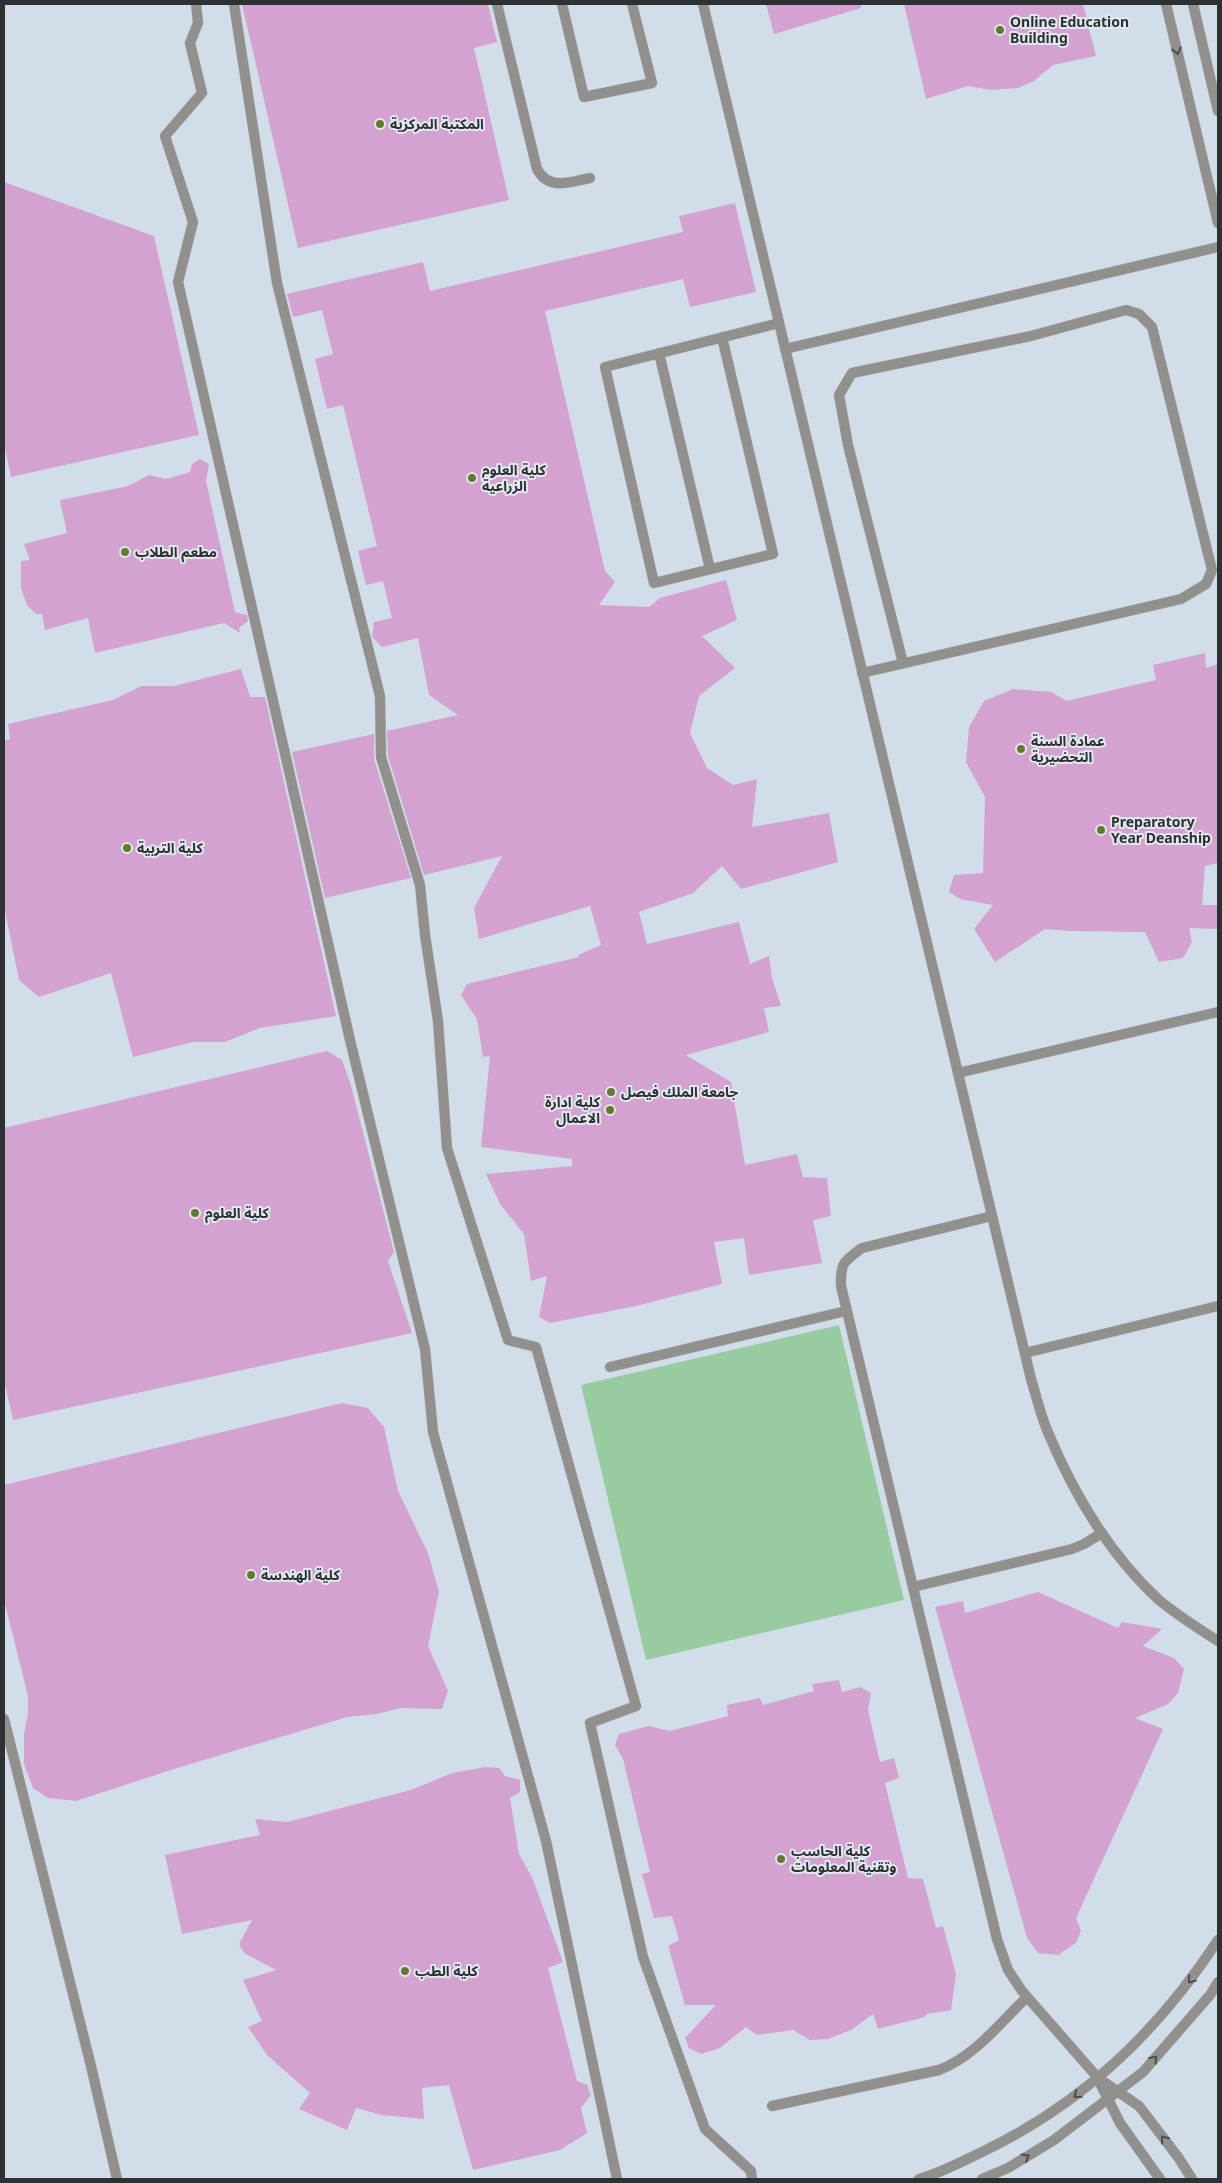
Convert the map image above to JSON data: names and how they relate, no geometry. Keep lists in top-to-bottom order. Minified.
{"places":["Online Education Building","المكتبة المركزية","كلية العلوم الزراعية","مطعم الطلاب","عمادة السنة التحضيرية","Preparatory Year Deanship","كلية التربية","جامعة الملك فيصل","كلية ادارة الاعمال","كلية العلوم","كلية الهندسة","كلية الحاسب وتقنية المعلومات","كلية الطب"]}
